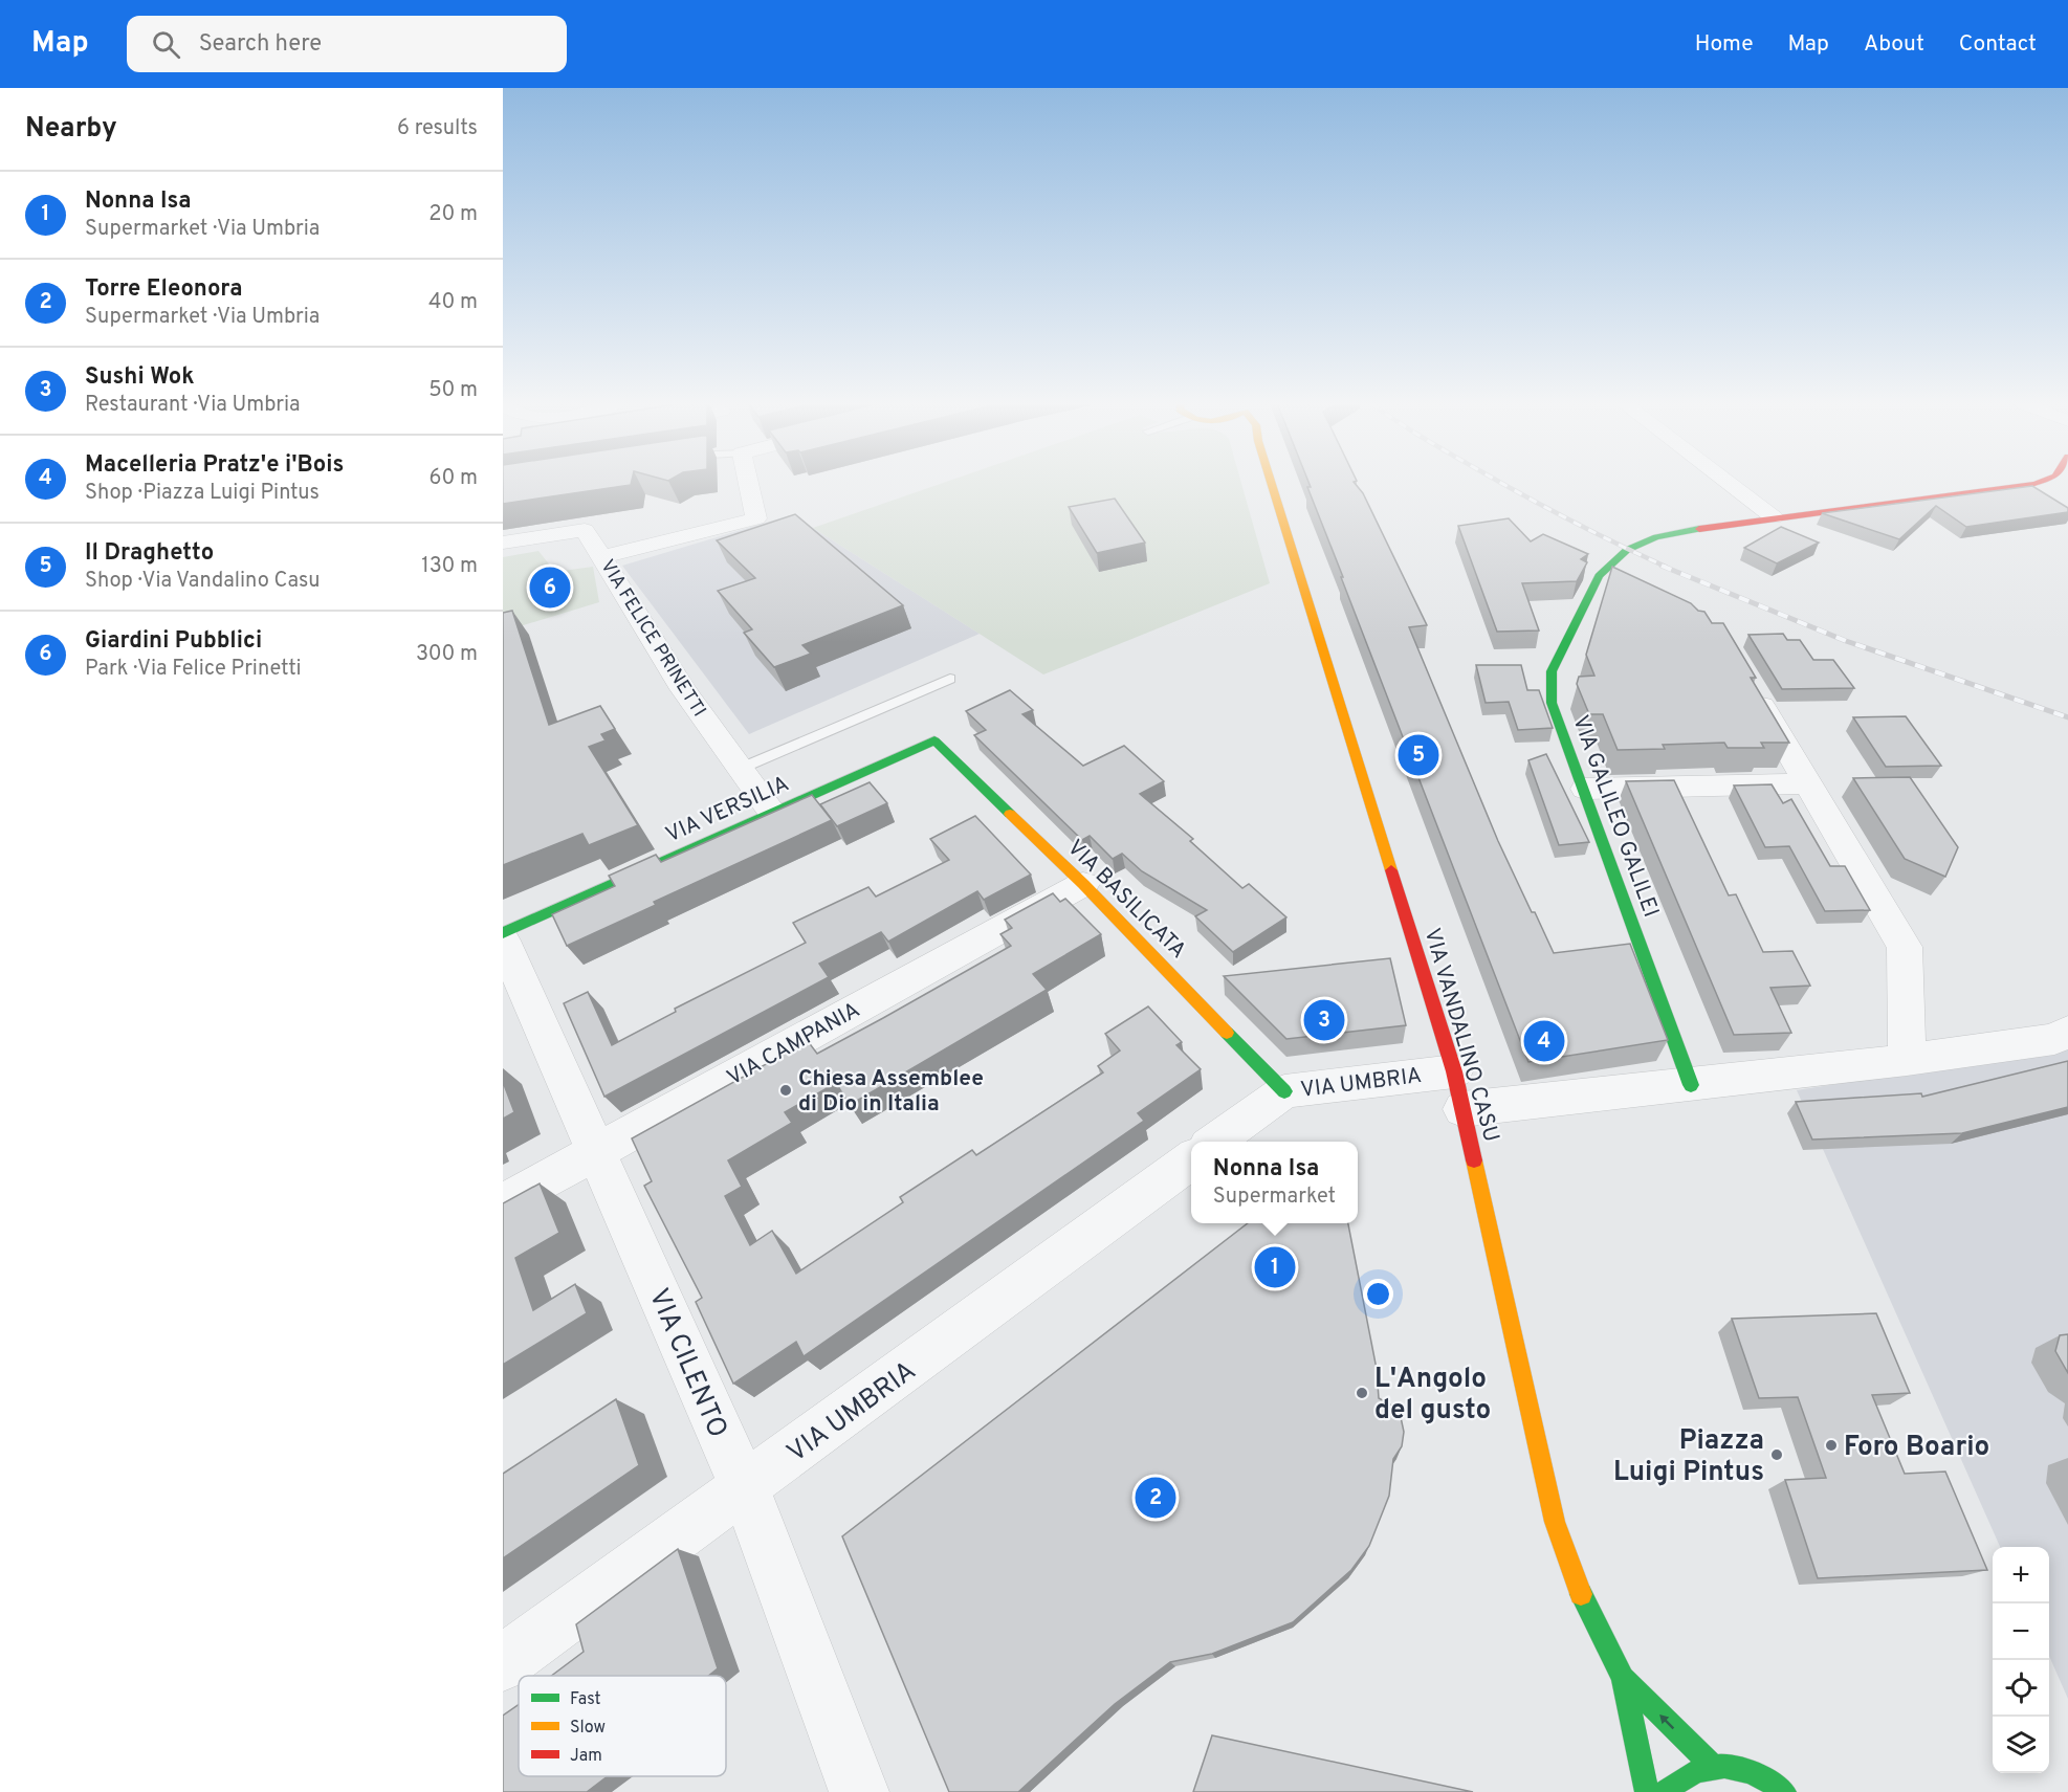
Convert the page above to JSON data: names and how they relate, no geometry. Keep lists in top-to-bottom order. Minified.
{"streets":{"street":["VIA FELICE PRINETTI","VIA VERSILIA","VIA GALILEO GALILEI","VIA BASILICATA","VIA VANDALINO CASU","VIA CAMPANIA","VIA UMBRIA","VIA CILENTO"]},"crossings":[["VIA FELICE PRINETTI","VIA VERSILIA"],["VIA VERSILIA","VIA BASILICATA"],["VIA BASILICATA","VIA CAMPANIA"],["VIA BASILICATA","VIA UMBRIA"],["VIA VANDALINO CASU","VIA UMBRIA"],["VIA CAMPANIA","VIA CILENTO"],["VIA UMBRIA","VIA CILENTO"]],"places":["Chiesa Assemblee di Dio in Italia","L'Angolo del gusto","Foro Boario","Piazza Luigi Pintus"],"legend":["Fast","Slow","Jam"],"page":{"header":"Map","search":"Search here","nav":["Home","Map","About","Contact"],"heading":["Nearby","6 results"],"list":[{"mark":"1","name":"Nonna Isa","note":"Supermarket · Via Umbria","value":"20 m"},{"mark":"2","name":"Torre Eleonora","note":"Supermarket · Via Umbria","value":"40 m"},{"mark":"3","name":"Sushi Wok","note":"Restaurant · Via Umbria","value":"50 m"},{"mark":"4","name":"Macelleria Pratz'e i'Bois","note":"Shop · Piazza Luigi Pintus","value":"60 m"},{"mark":"5","name":"Il Draghetto","note":"Shop · Via Vandalino Casu","value":"130 m"},{"mark":"6","name":"Giardini Pubblici","note":"Park · Via Felice Prinetti","value":"300 m"}],"pins":["6","5","3","4","1","2"],"popup":["Nonna Isa","Supermarket"],"map_buttons":["+","−"]}}
